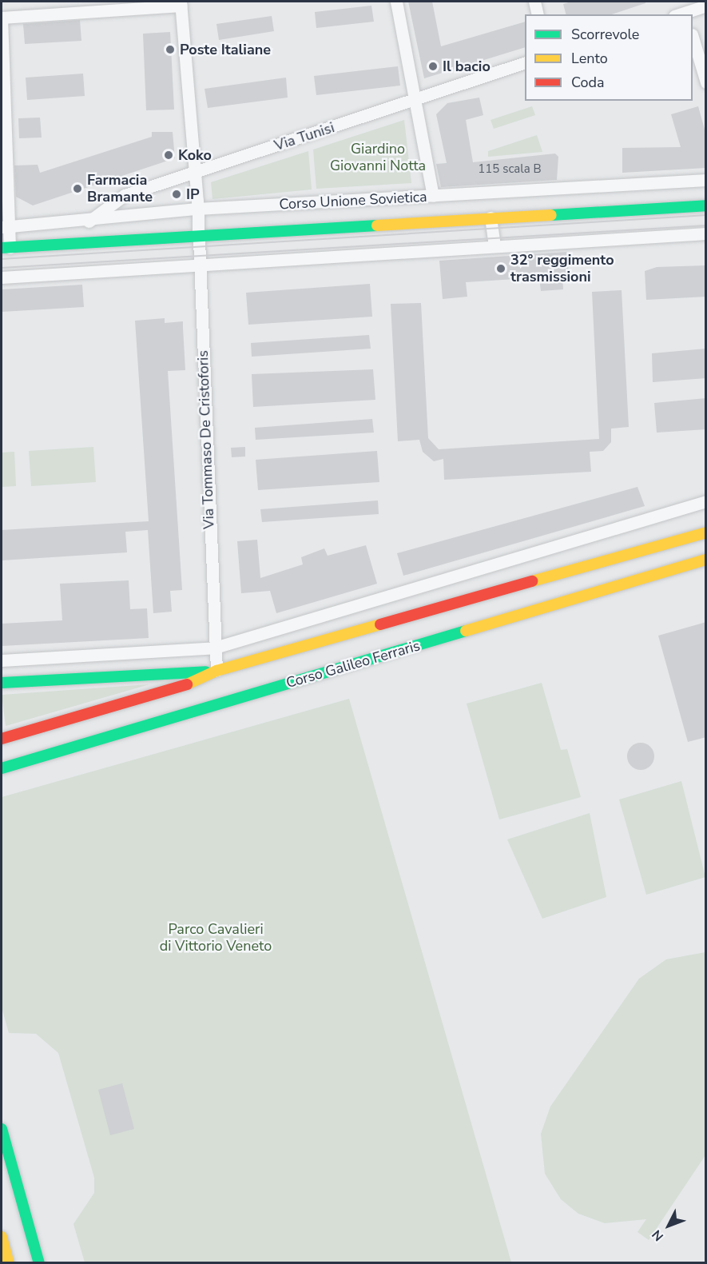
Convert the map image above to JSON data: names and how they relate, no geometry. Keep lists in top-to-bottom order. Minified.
{"streets":{"main road":["Corso Unione Sovietica","Corso Galileo Ferraris"],"street":["Via Tunisi","Via Tommaso De Cristoforis"]},"crossings":[["Via Tunisi","Corso Unione Sovietica"],["Via Tunisi","Via Tommaso De Cristoforis"],["Corso Unione Sovietica","Via Tommaso De Cristoforis"]],"parks":["Giardino Giovanni Notta","Parco Cavalieri di Vittorio Veneto"],"places":["Poste Italiane","Il bacio","Koko","Farmacia Bramante","IP","32° reggimento trasmissioni"],"house_numbers":["115 scala B"],"legend":["Scorrevole","Lento","Coda"],"north":"bottom left"}
